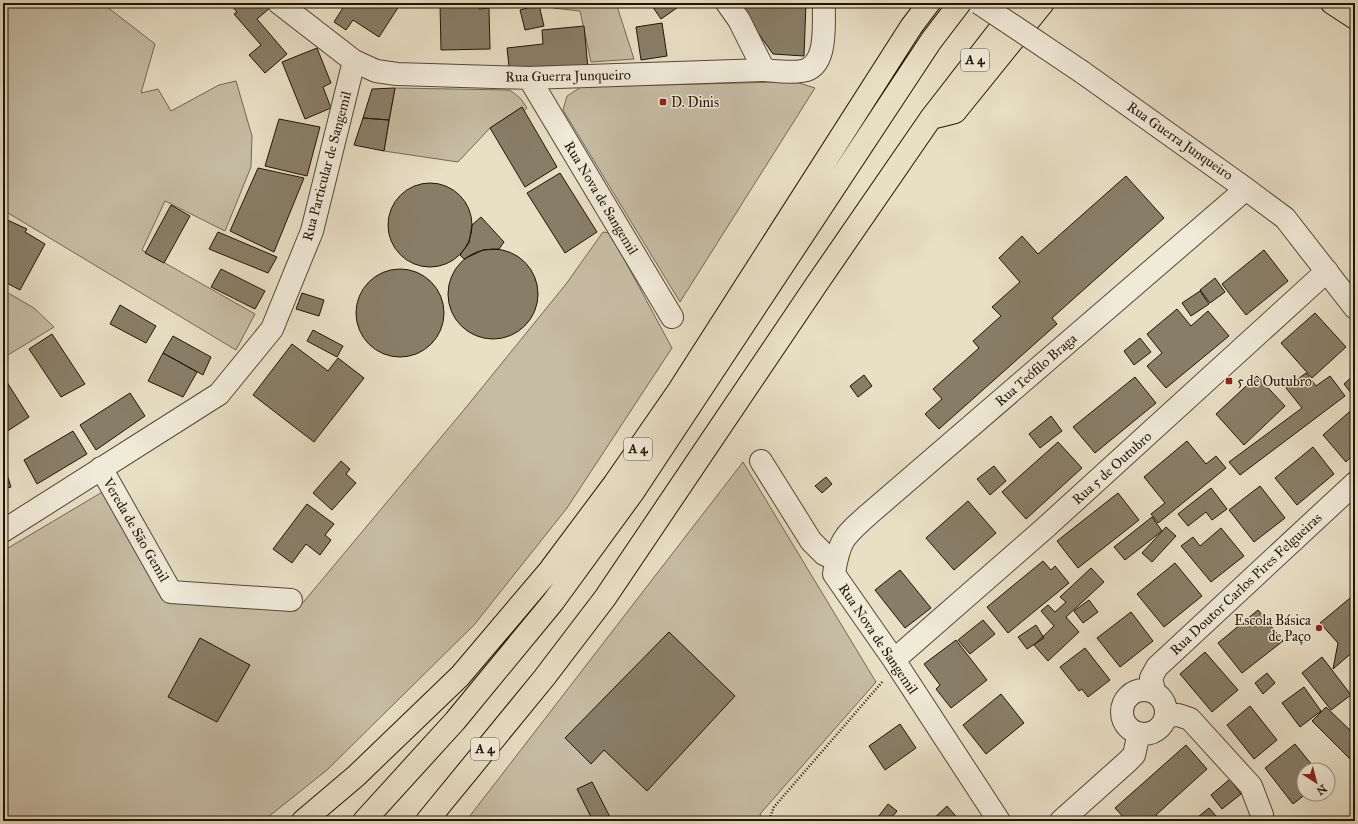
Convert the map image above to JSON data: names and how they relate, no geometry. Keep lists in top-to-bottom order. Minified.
{"streets":{"highway":["A 4"],"street":["Rua Guerra Junqueiro","Rua Particular de Sangemil","Rua Nova de Sangemil","Rua Teófilo Braga","Rua 5 de Outubro","Vereda de São Gemil","Rua Doutor Carlos Pires Felgueiras"]},"crossings":[["Rua Guerra Junqueiro","Rua Particular de Sangemil"],["Rua Guerra Junqueiro","Rua Nova de Sangemil"],["Rua Guerra Junqueiro","Rua Teófilo Braga"],["Rua Guerra Junqueiro","Rua 5 de Outubro"],["Rua Particular de Sangemil","Vereda de São Gemil"],["Rua Nova de Sangemil","Rua Teófilo Braga"],["Rua Nova de Sangemil","Rua 5 de Outubro"]],"places":{"transit":["D. Dinis","5 de Outubro"],"other":["Escola Básica de Paço"]},"north":"bottom right"}
